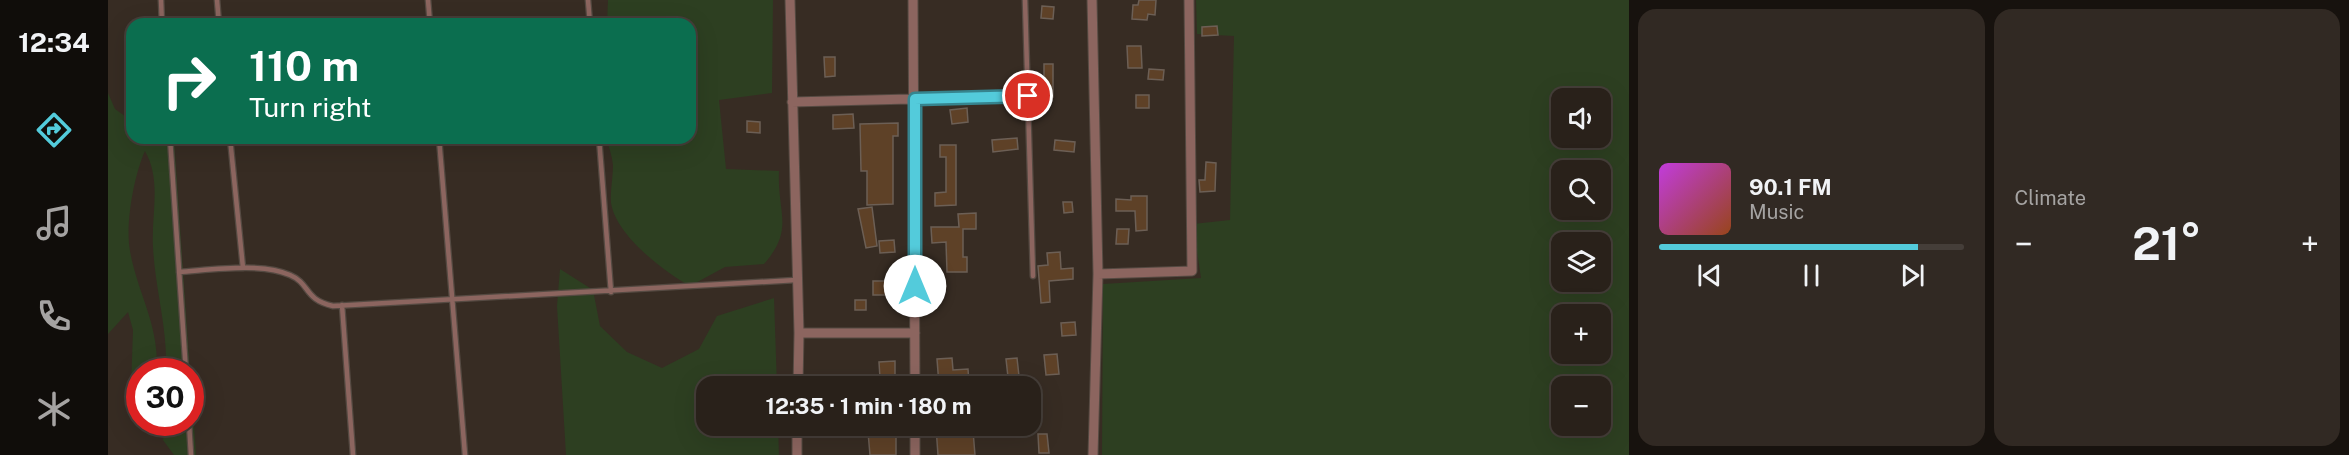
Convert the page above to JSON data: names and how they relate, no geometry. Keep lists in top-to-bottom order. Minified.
{"page":{"tabs":"12:34","tile":"Climate","turn":["110 m","Turn right"],"map_buttons":["+","−"],"song":["90.1 FM","Music"],"heat":["−","21°","+"],"limit":"30","trip":"12:35 · 1 min · 180 m"}}
